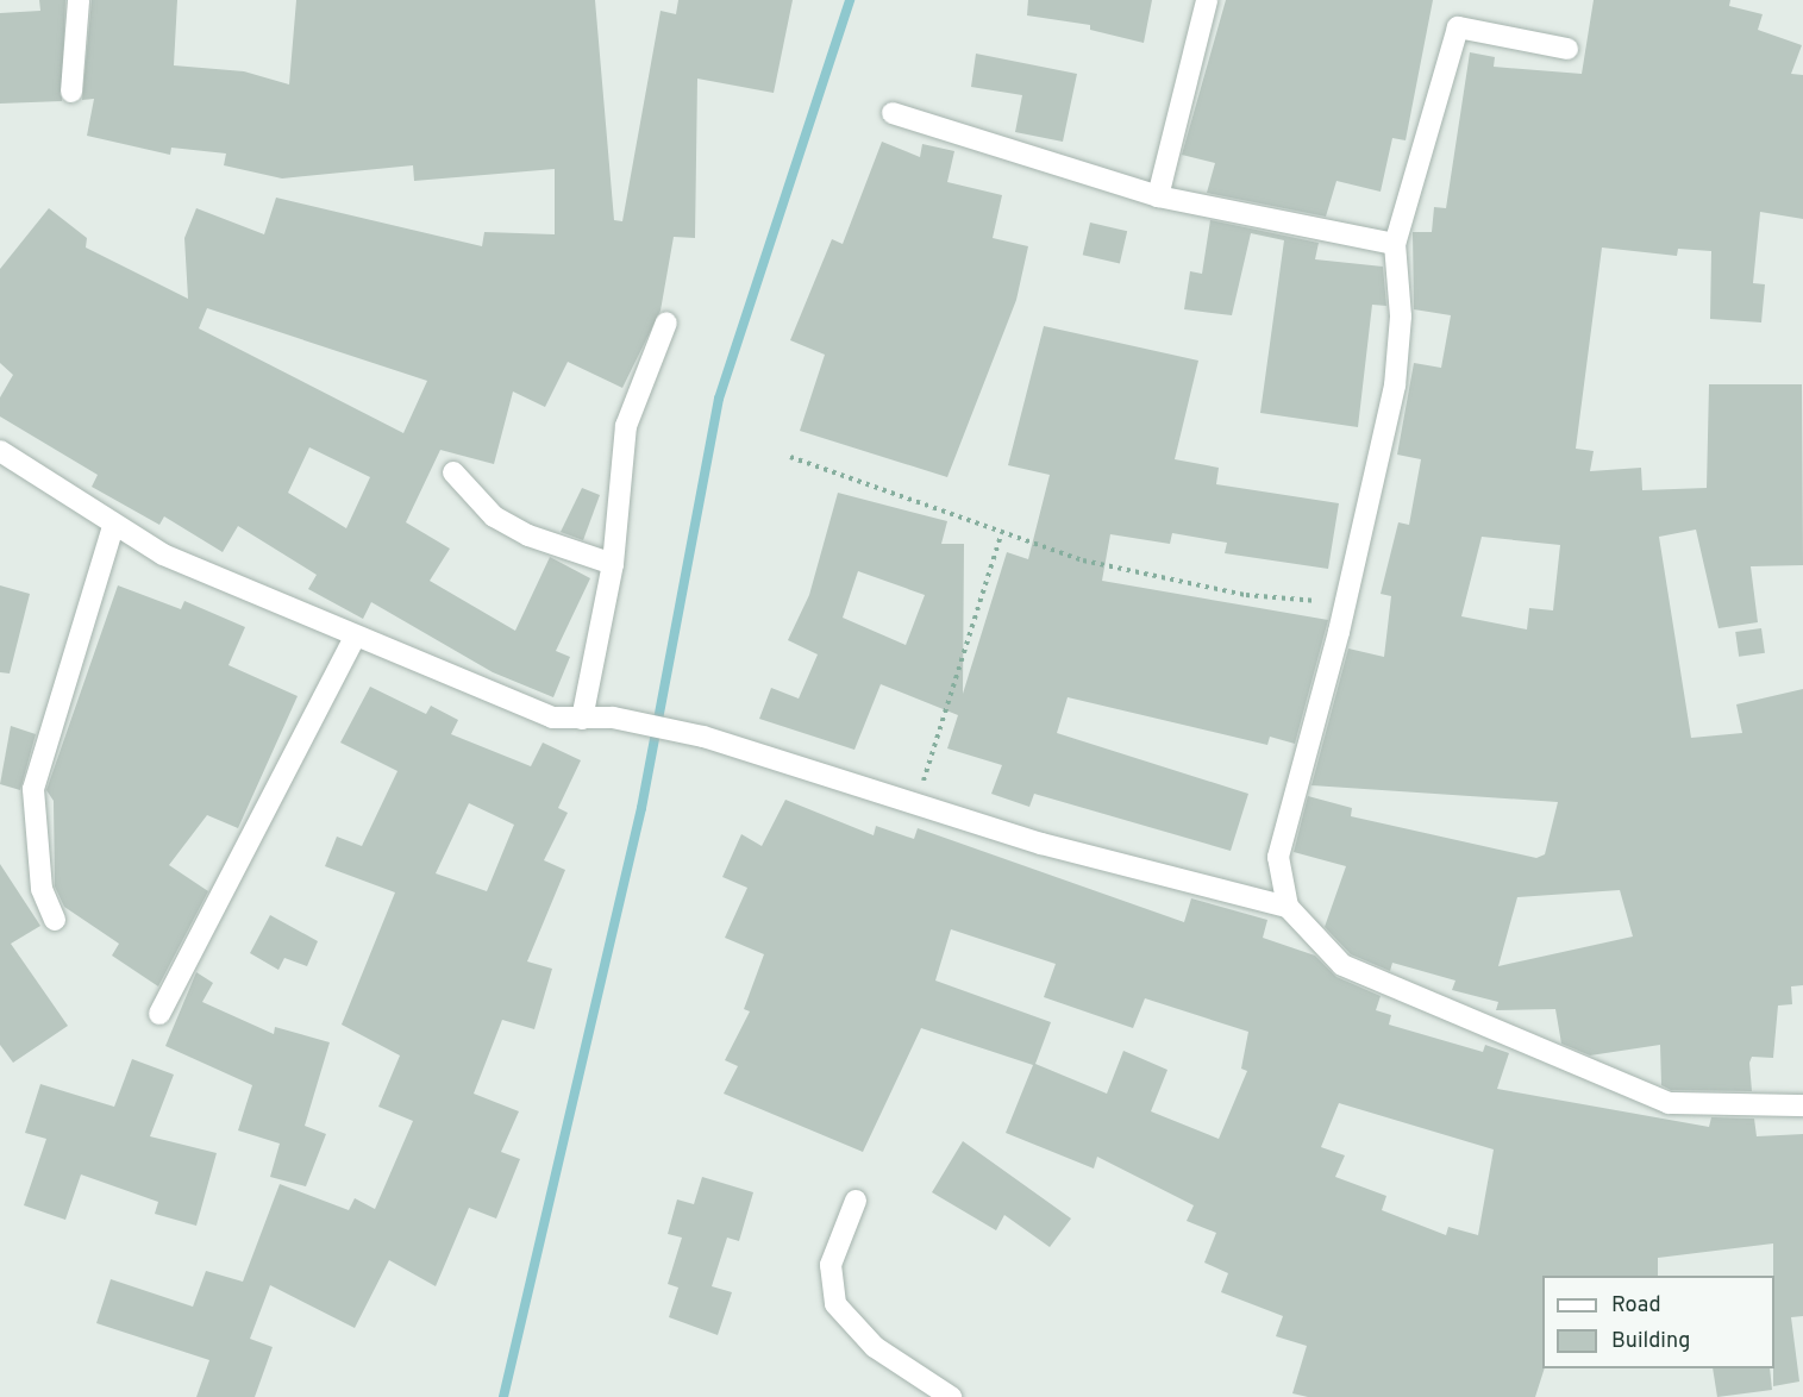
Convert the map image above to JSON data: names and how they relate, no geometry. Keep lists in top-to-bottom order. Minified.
{"legend":["Road","Building"]}
